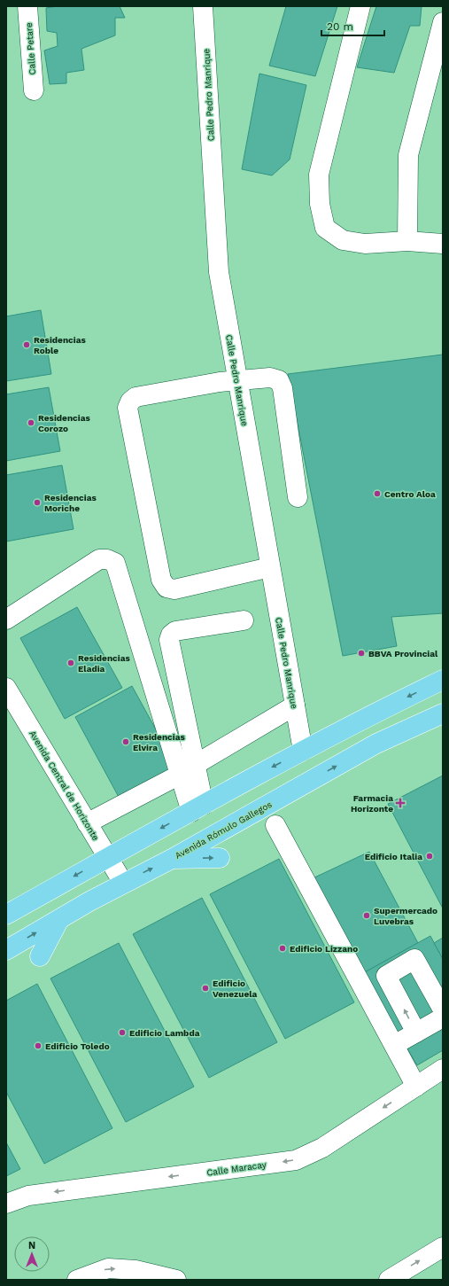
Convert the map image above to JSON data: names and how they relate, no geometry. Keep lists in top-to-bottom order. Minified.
{"streets":{"main road":["Avenida Rómulo Gallegos"],"street":["Calle Petare","Calle Pedro Manrique","Avenida Central de Horizonte","Calle Maracay"]},"crossings":[["Avenida Central de Horizonte","Avenida Rómulo Gallegos"]],"places":{"other":["Residencias Roble","Residencias Corozo","Centro Aloa","Residencias Moriche","BBVA Provincial","Residencias Eladia","Residencias Elvira","Edificio Italia","Supermercado Luvebras","Edificio Lizzano","Edificio Venezuela","Edificio Lambda","Edificio Toledo"],"health":["Farmacia Horizonte"]},"scale_bar":"20 m","north":"top"}
